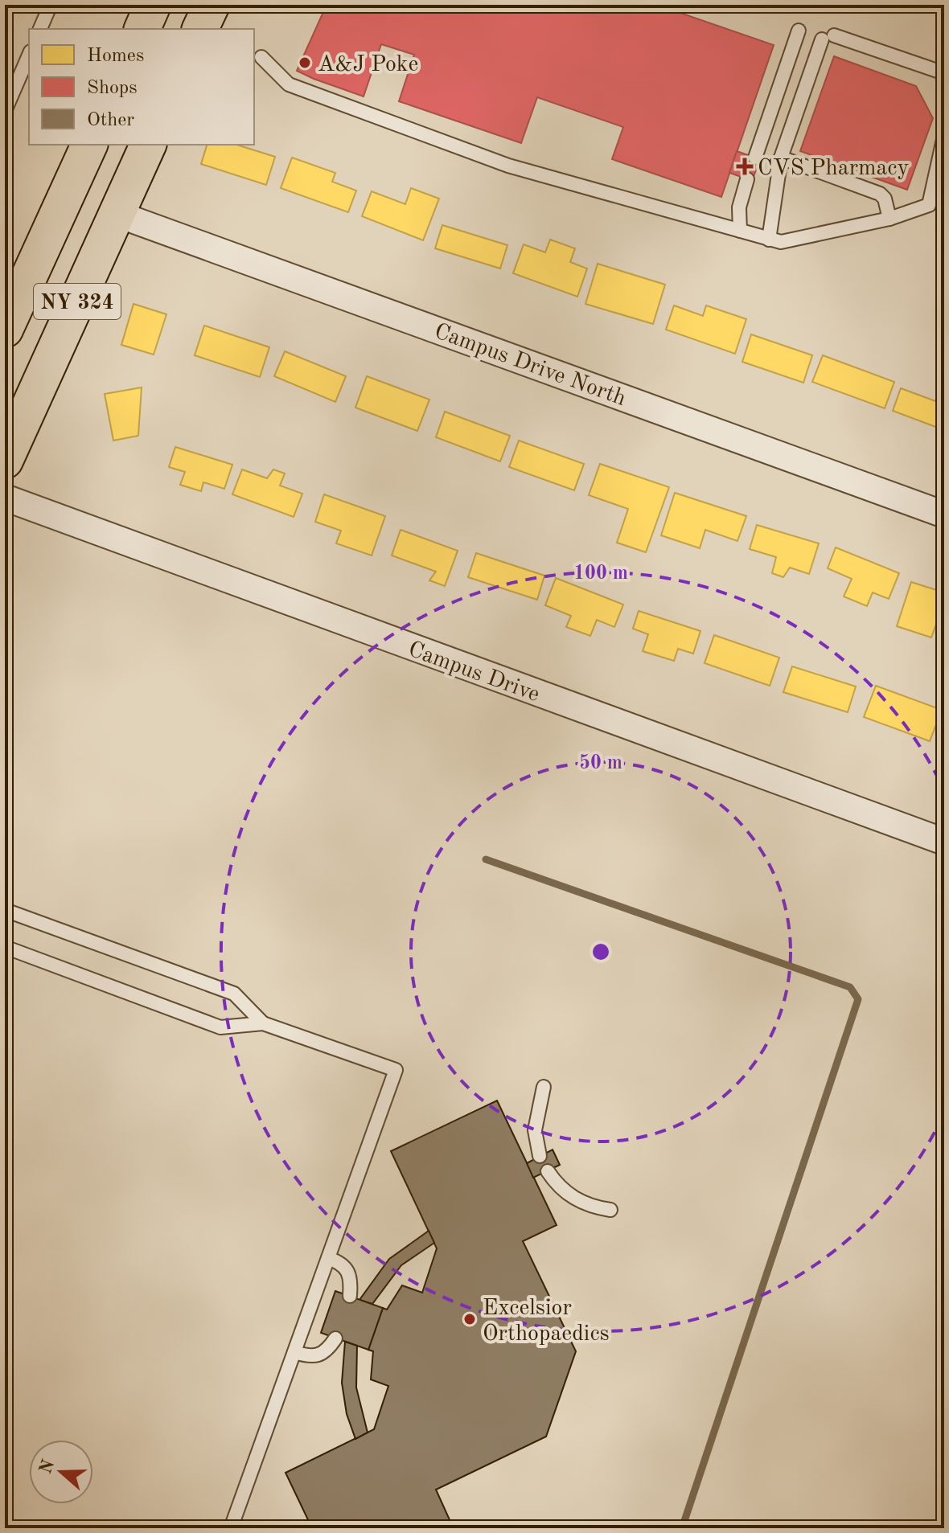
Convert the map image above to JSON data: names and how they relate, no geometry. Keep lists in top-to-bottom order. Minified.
{"streets":{"main road":["NY 324"],"street":["Campus Drive North","Campus Drive"]},"crossings":[["NY 324","Campus Drive North"]],"places":{"other":["A&J Poke","Excelsior Orthopaedics"],"health":["CVS Pharmacy"]},"legend":["Homes","Shops","Other"],"north":"left","rings":["100 m","50 m"]}
